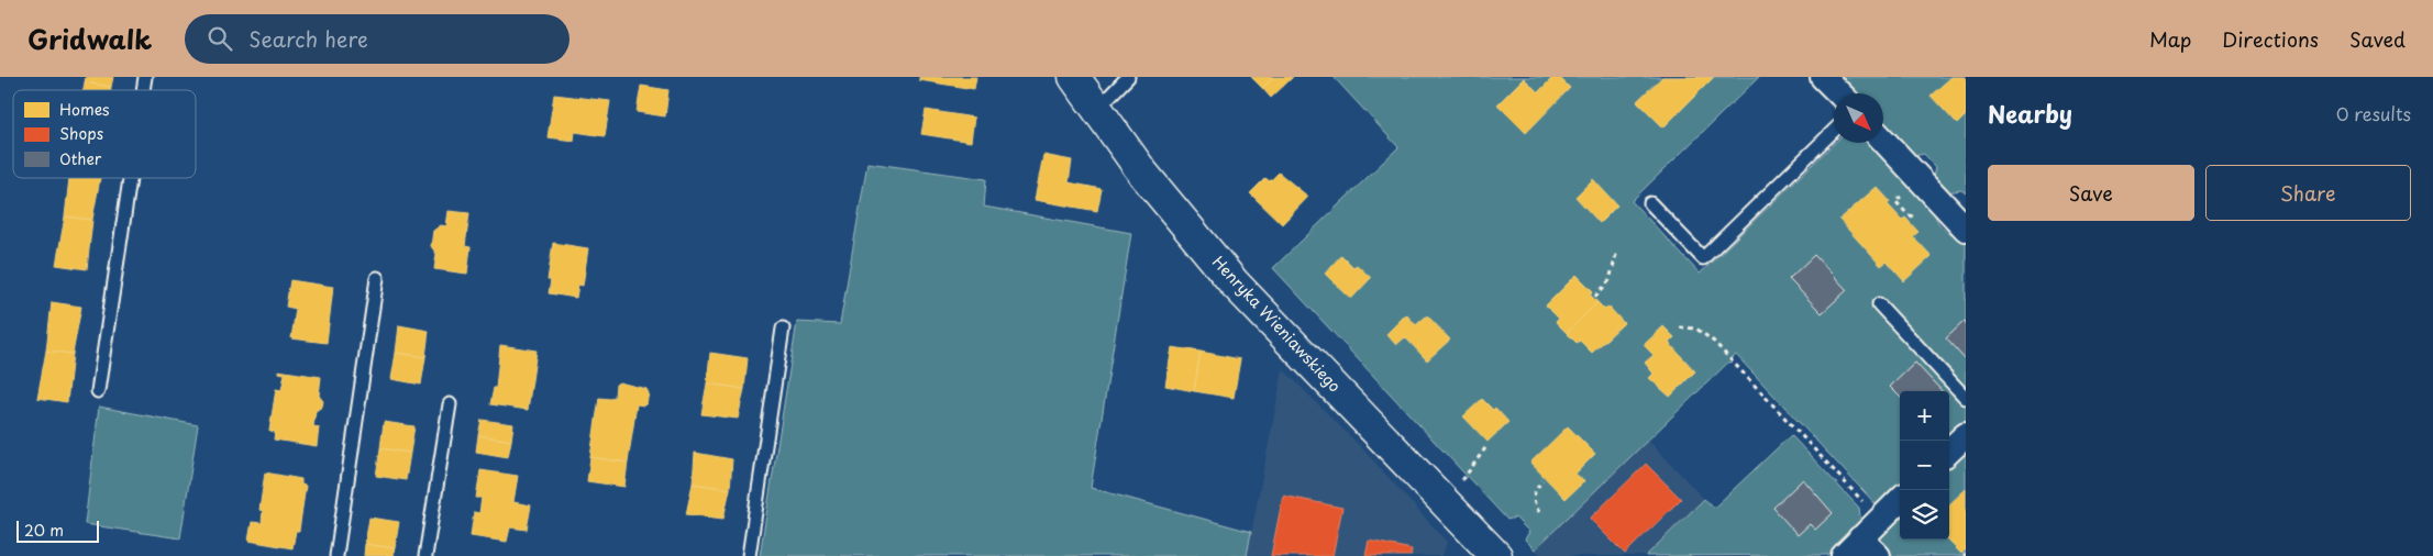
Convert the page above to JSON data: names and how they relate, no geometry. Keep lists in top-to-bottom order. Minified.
{"streets":{"street":["Henryka Wieniawskiego"]},"legend":["Homes","Shops","Other"],"scale_bar":"20 m","north":"bottom right","page":{"header":"Gridwalk","search":"Search here","nav":["Map","Directions","Saved"],"heading":["Nearby","0 results"],"buttons":["Save","Share"],"map_buttons":["+","−"],"scale":"20 m"}}
